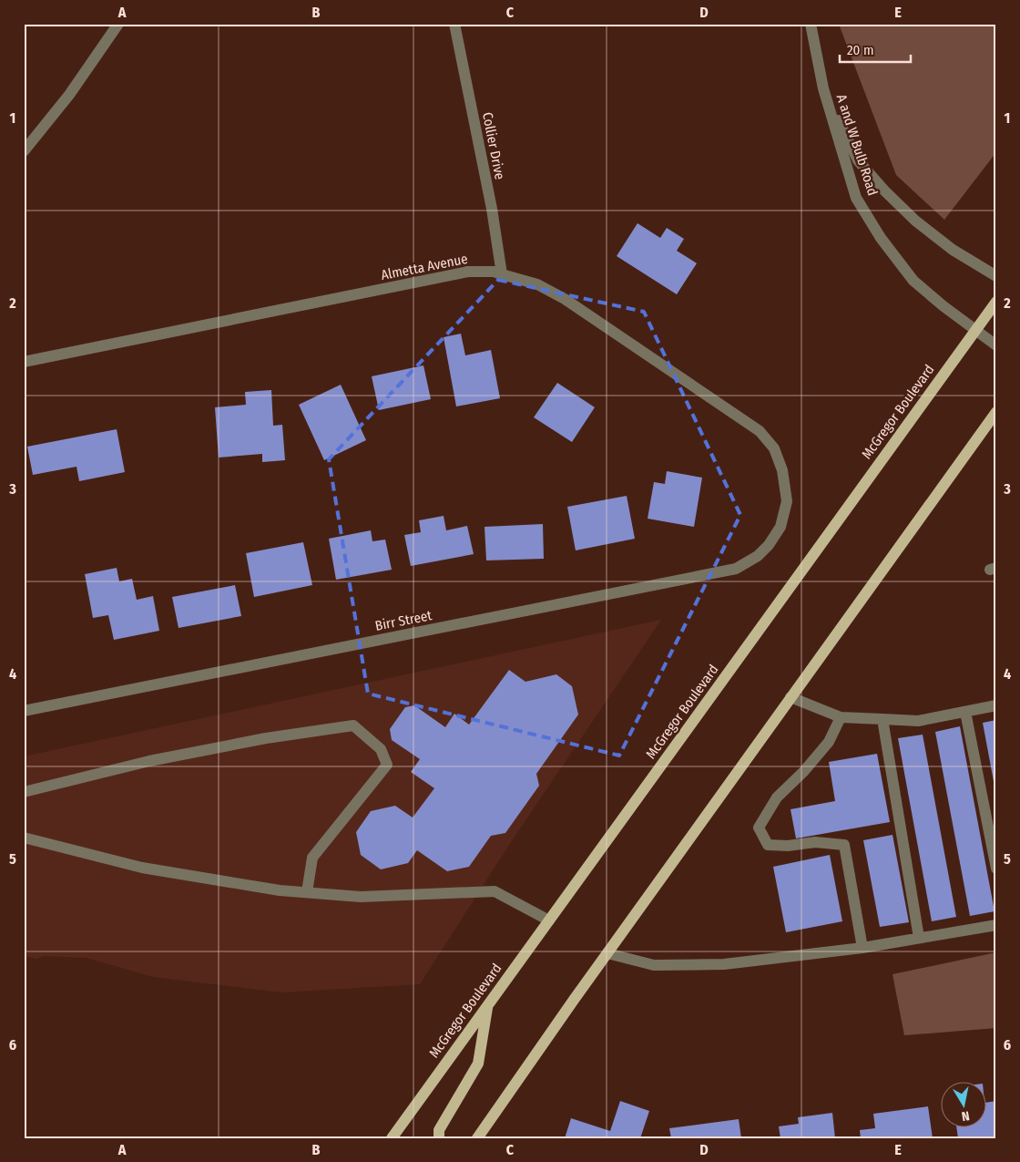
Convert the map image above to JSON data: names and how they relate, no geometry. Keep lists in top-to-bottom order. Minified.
{"streets":{"main road":["McGregor Boulevard"],"street":["A and W Bulb Road","Collier Drive","Almetta Avenue","Birr Street"]},"crossings":[["A and W Bulb Road","McGregor Boulevard"],["Collier Drive","Almetta Avenue"],["Almetta Avenue","Birr Street"]],"scale_bar":"20 m","north":"bottom","grid":{"columns":["A","B","C","D","E"],"rows":["1","2","3","4","5","6"]}}
